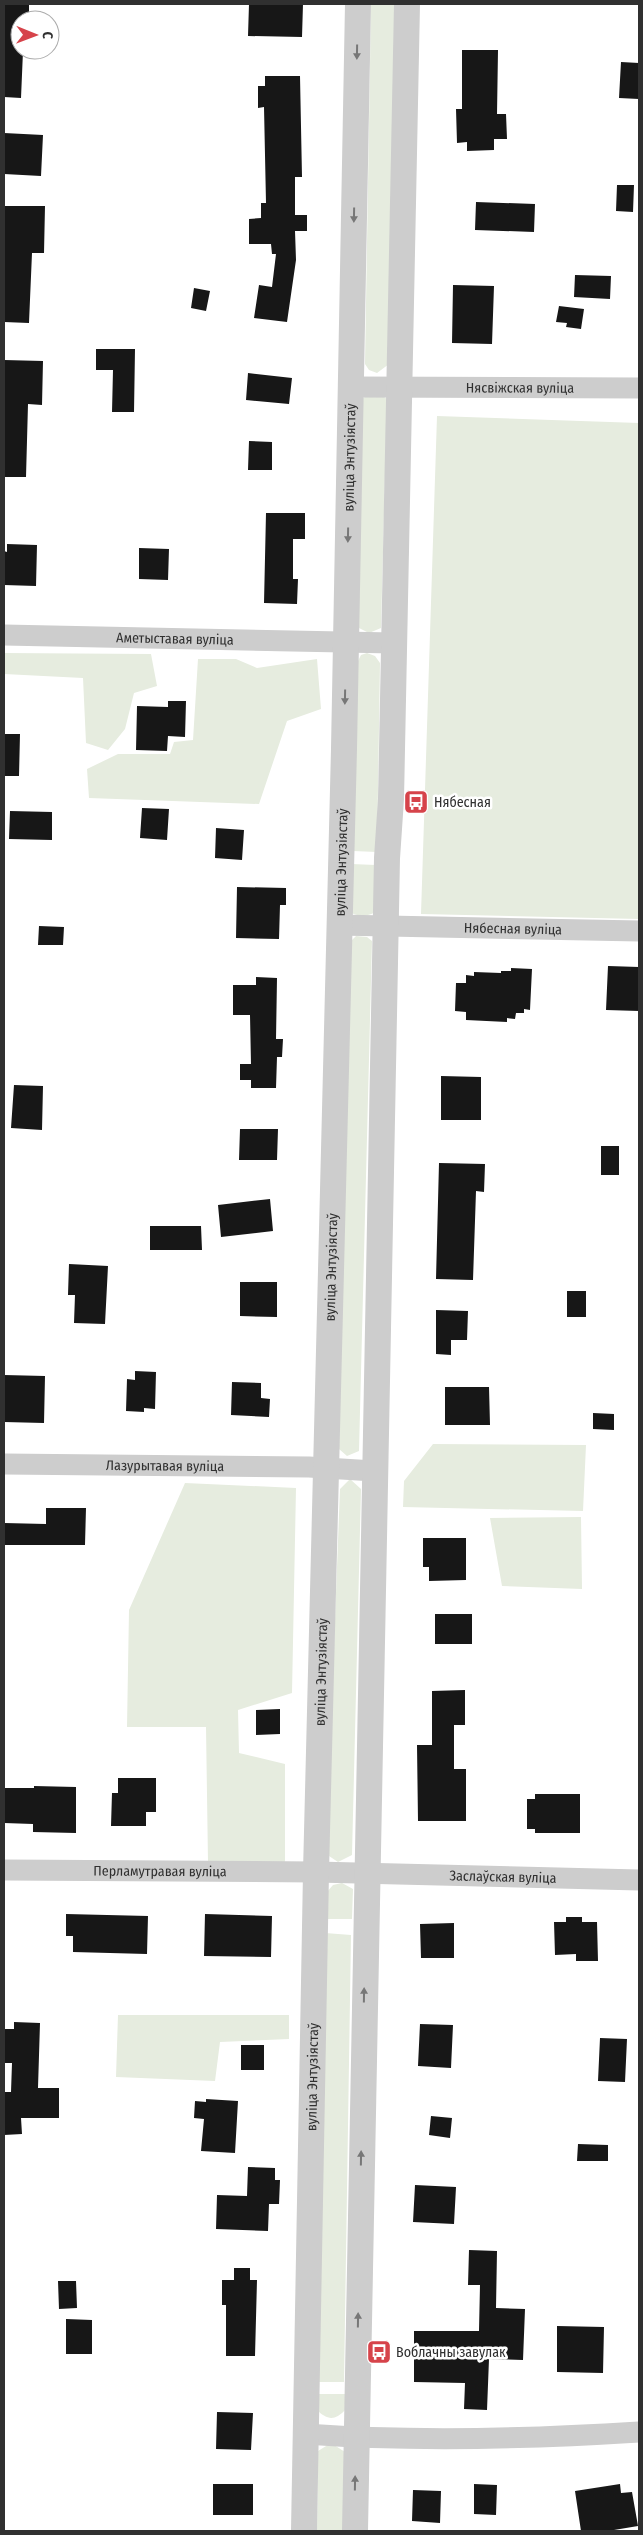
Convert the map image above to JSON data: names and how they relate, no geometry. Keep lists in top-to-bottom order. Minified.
{"streets":{"street":["Нясвіжская вуліца","вуліца Энтузіястаў","Аметыставая вуліца","Нябесная вуліца","Лазурытавая вуліца","Перламутравая вуліца","Заслаўская вуліца"]},"crossings":[["Нясвіжская вуліца","вуліца Энтузіястаў"],["вуліца Энтузіястаў","Аметыставая вуліца"],["вуліца Энтузіястаў","Нябесная вуліца"],["вуліца Энтузіястаў","Лазурытавая вуліца"],["вуліца Энтузіястаў","Перламутравая вуліца"],["Перламутравая вуліца","Заслаўская вуліца"]],"places":{"bus stop":["Нябесная","Воблачны завулак"]},"north":"right"}
